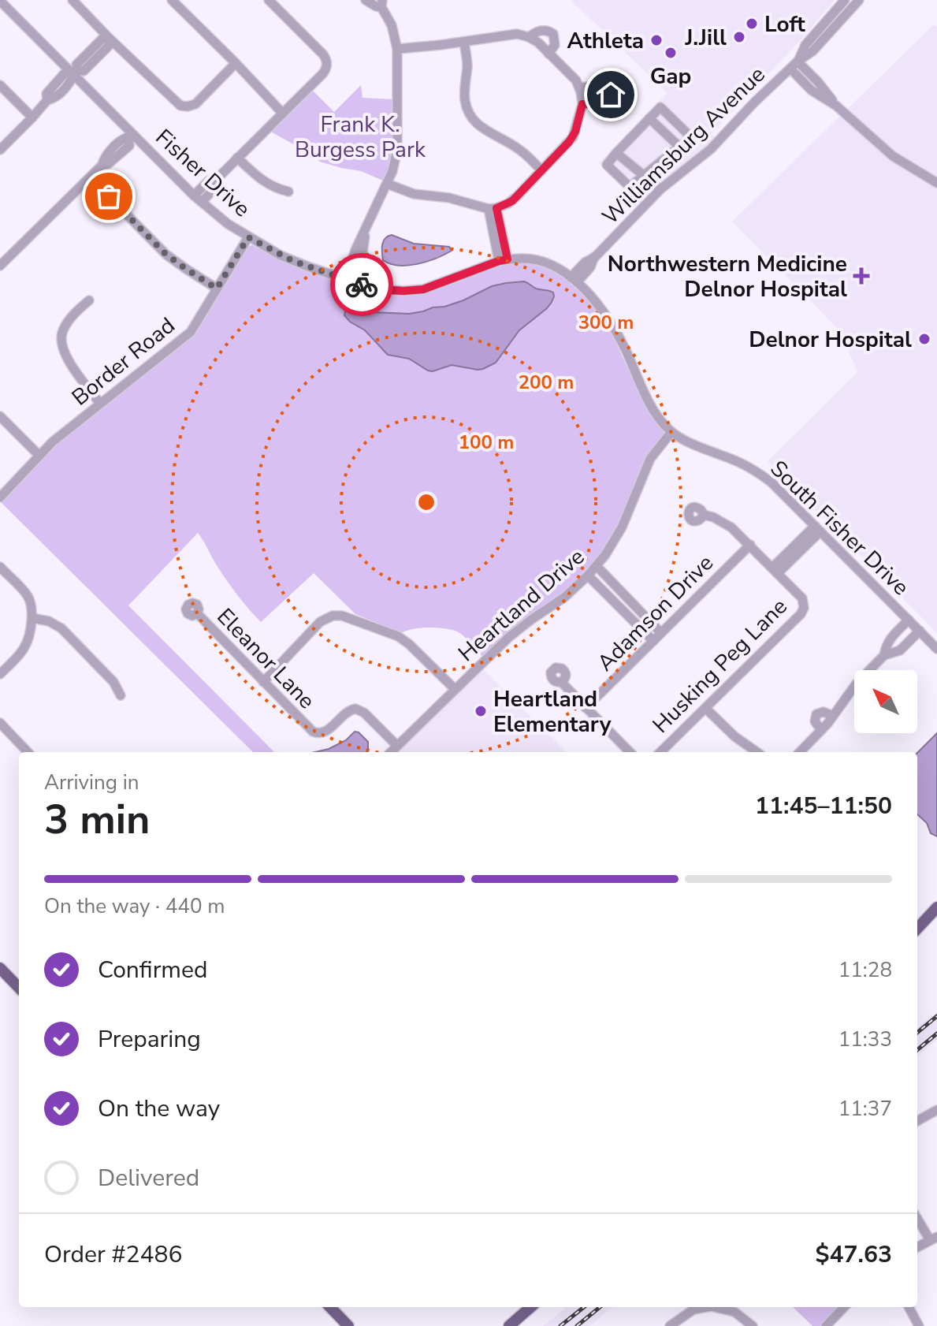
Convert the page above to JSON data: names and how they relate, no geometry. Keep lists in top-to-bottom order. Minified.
{"streets":{"street":["Williamsburg Avenue","Fisher Drive","Border Road","South Fisher Drive","Heartland Drive","Adamson Drive","Eleanor Lane","Husking Peg Lane"]},"crossings":[["Williamsburg Avenue","Fisher Drive"],["Fisher Drive","Border Road"],["Fisher Drive","South Fisher Drive"],["Fisher Drive","Heartland Drive"],["South Fisher Drive","Heartland Drive"],["Heartland Drive","Eleanor Lane"],["Adamson Drive","Husking Peg Lane"]],"parks":["Frank K. Burgess Park"],"places":{"other":["Loft","J.Jill","Athleta","Gap","Delnor Hospital","Heartland Elementary"],"health":["Northwestern Medicine Delnor Hospital"]},"north":"top left","page":{"heading":["3 min","Arriving in","11:45–11:50"],"panel":["Order #2486","$47.63"],"bar":"On the way · 440 m","list":[["Confirmed","11:28"],["Preparing","11:33"],["On the way","11:37"],"Delivered"]},"rings":["300 m","200 m","100 m"]}
